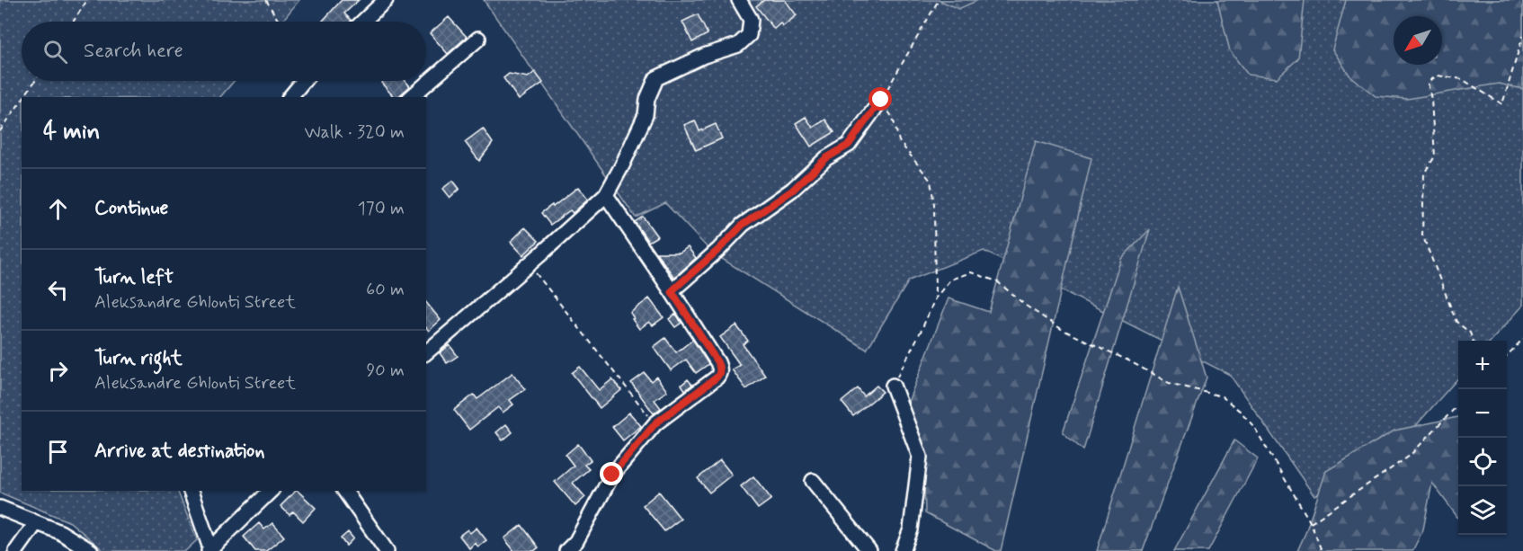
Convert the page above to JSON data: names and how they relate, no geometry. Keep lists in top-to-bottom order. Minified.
{"north":"bottom left","page":{"search":"Search here","heading":["4 min","Walk · 320 m"],"list":[["Continue","170 m"],["Turn left","Aleksandre Ghlonti Street","60 m"],["Turn right","Aleksandre Ghlonti Street","90 m"],"Arrive at destination"],"map_buttons":["+","−"]}}
